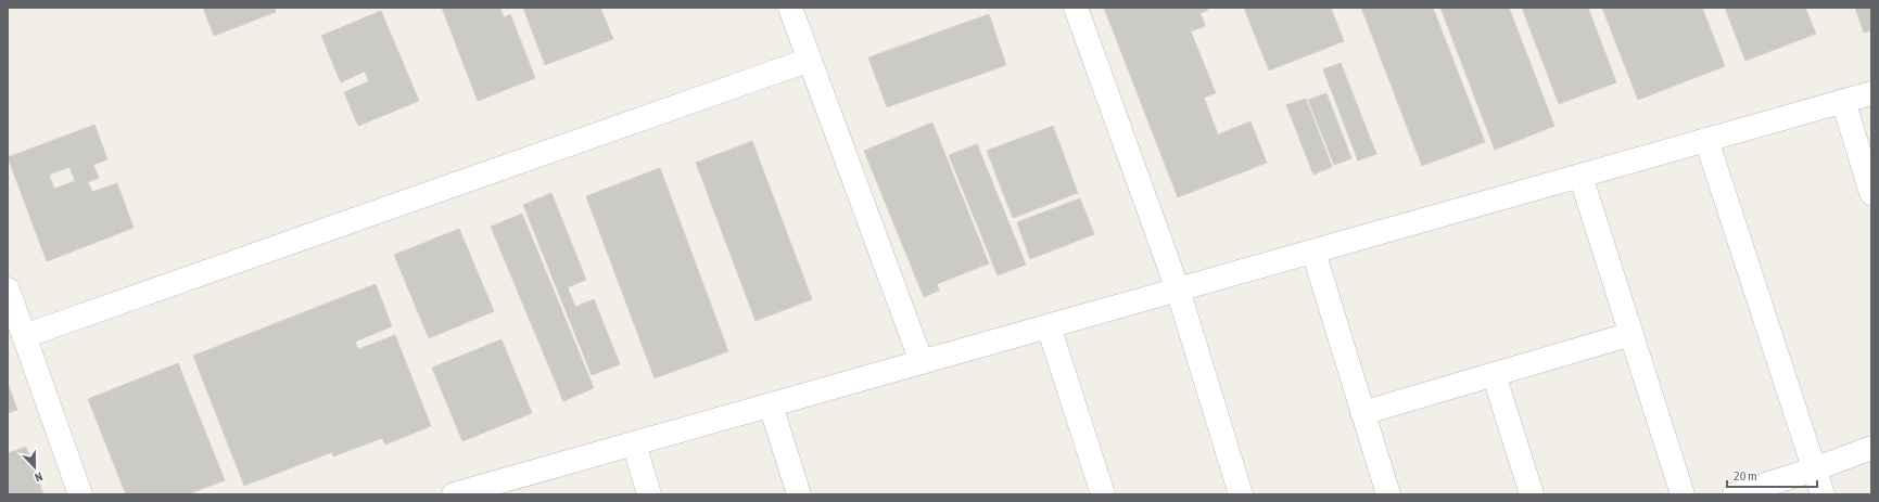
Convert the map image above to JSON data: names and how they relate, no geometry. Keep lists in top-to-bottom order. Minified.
{"scale_bar":"20 m","north":"bottom"}
